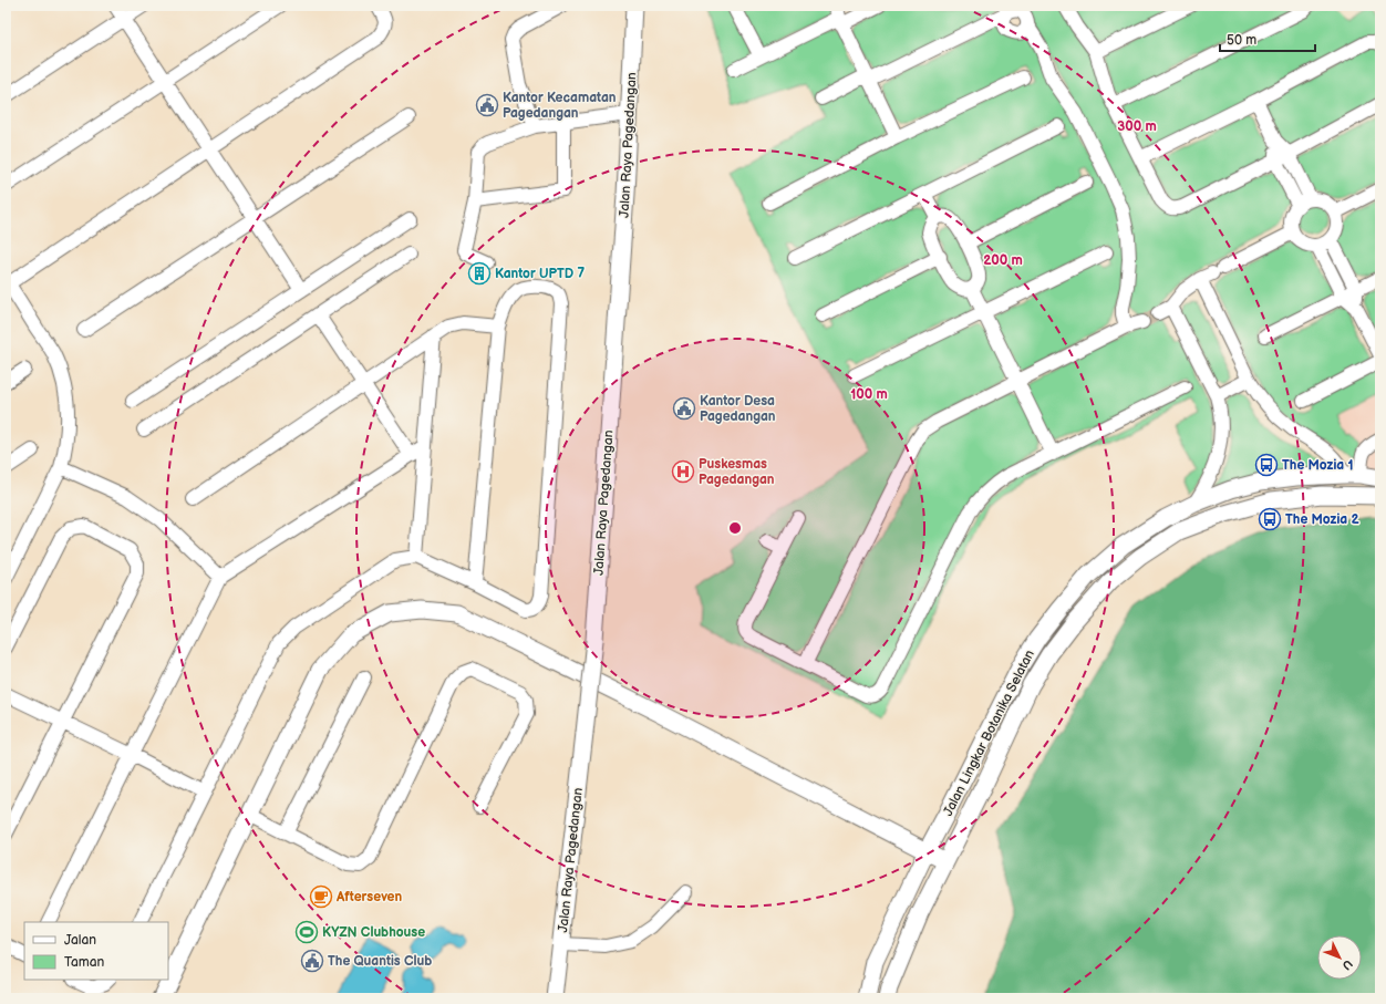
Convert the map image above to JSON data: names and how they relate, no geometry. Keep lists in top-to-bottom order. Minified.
{"streets":{"street":["Jalan Raya Pagedangan","Jalan Lingkar Botanika Selatan"]},"places":{"public building":["Kantor Kecamatan Pagedangan","Kantor Desa Pagedangan","The Quantis Club"],"building":["Kantor UPTD 7"],"bus stop":["The Mozia 1","The Mozia 2"],"hospital":["Puskesmas Pagedangan"],"cafe":["Afterseven"],"sports":["KYZN Clubhouse"]},"legend":["Jalan","Taman"],"scale_bar":"50 m","north":"bottom right","rings":["300 m","200 m","100 m"]}
